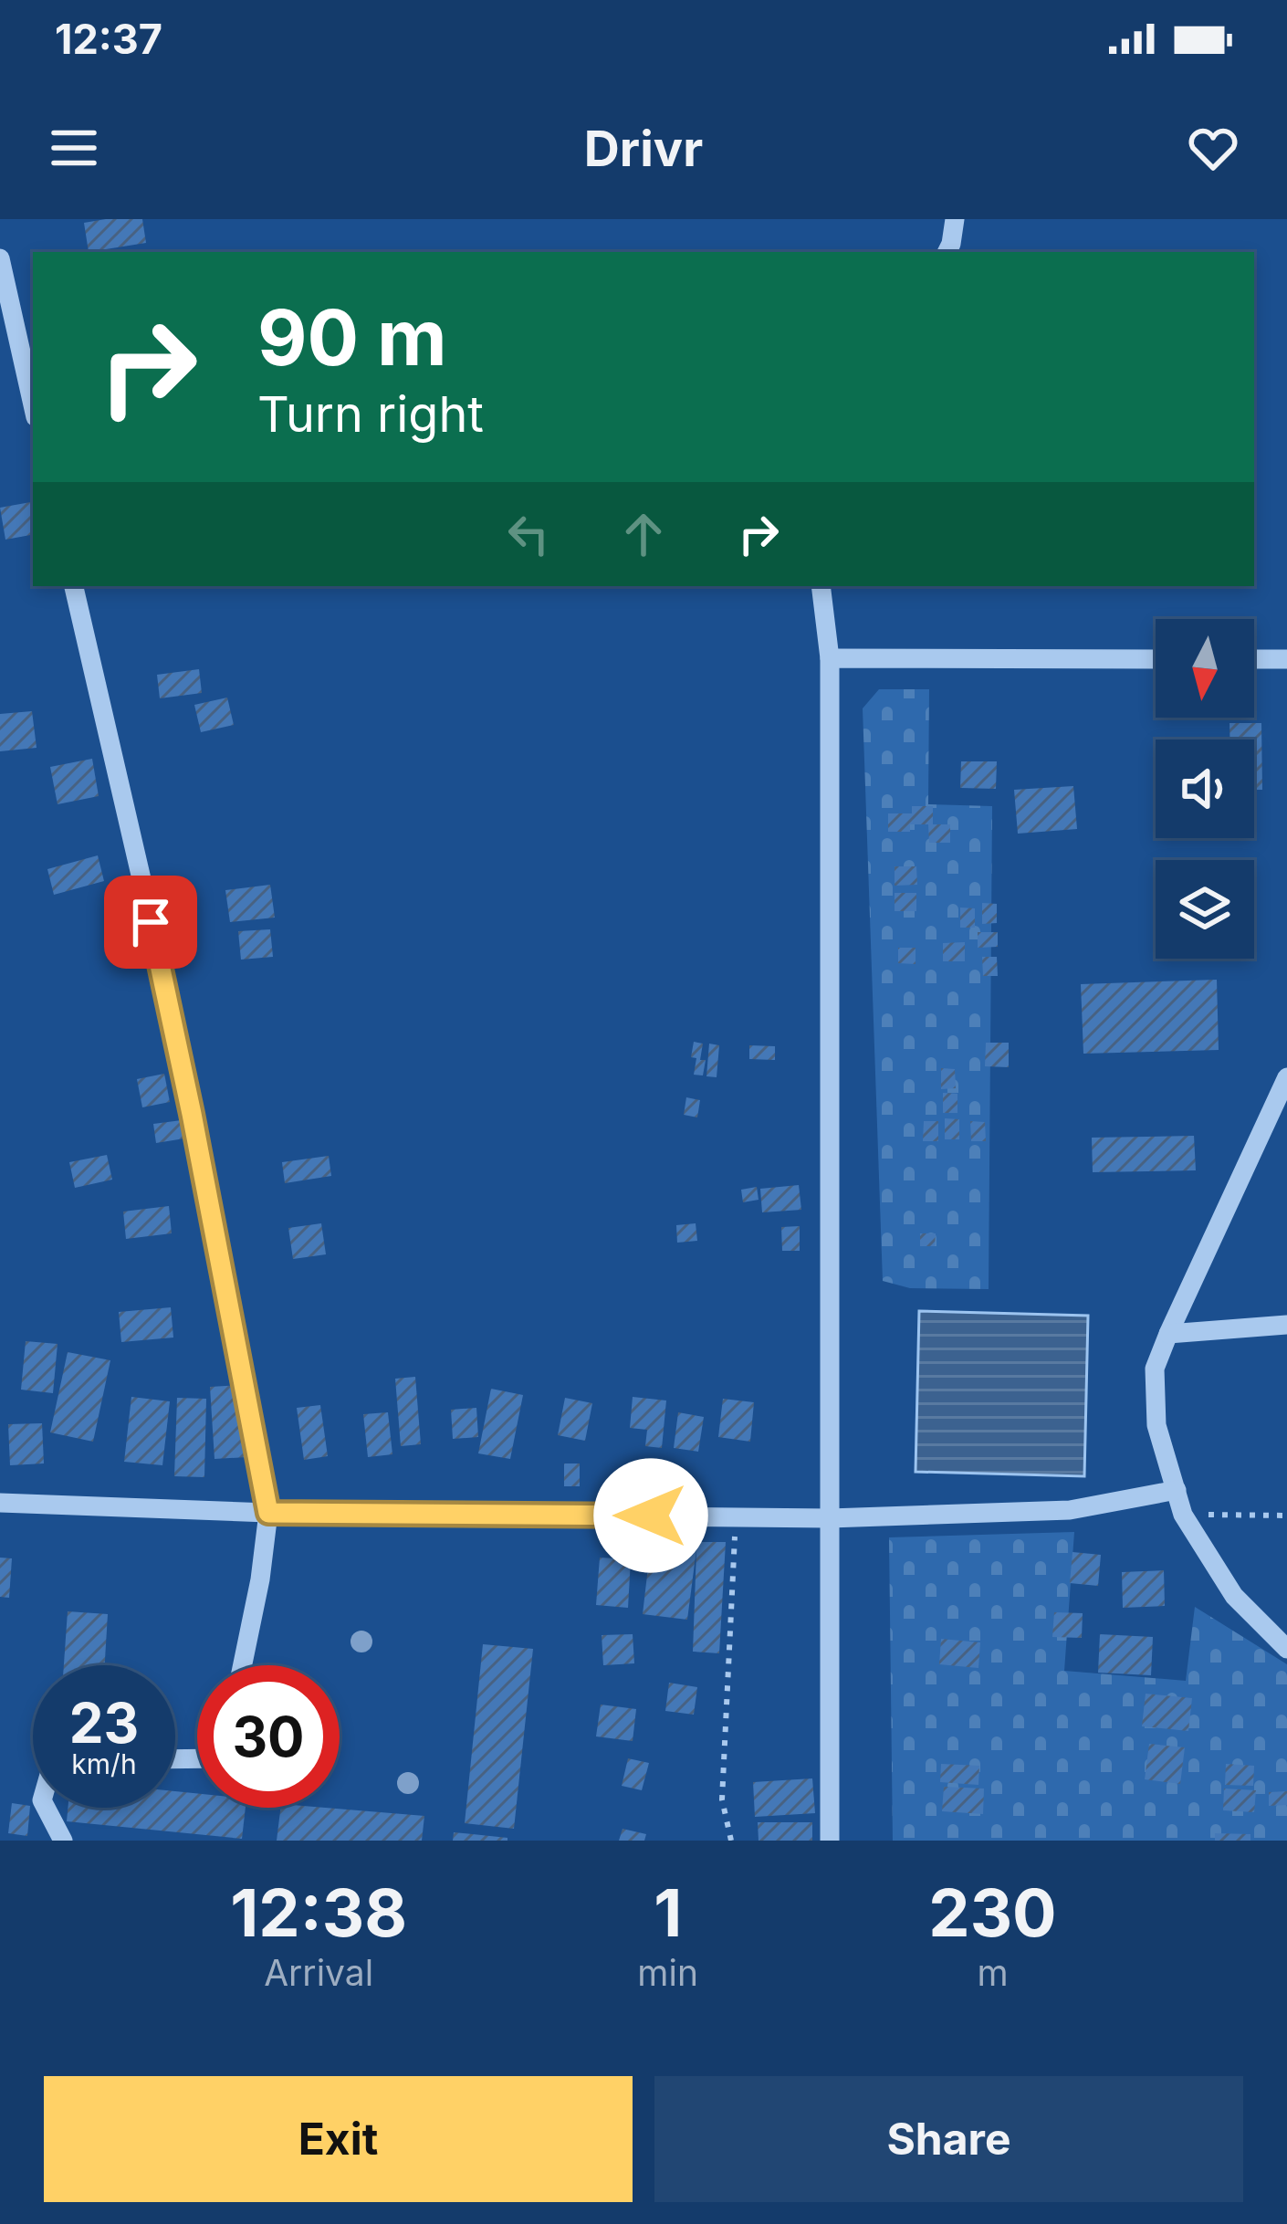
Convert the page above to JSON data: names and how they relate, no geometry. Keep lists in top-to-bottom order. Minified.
{"north":"bottom","page":{"status":"12:37","header":"Drivr","turn":["90 m","Turn right"],"speed":"23 km/h","limit":"30","eta":["12:38","Arrival","1","min","230","m"],"buttons":["Exit","Share"]}}
